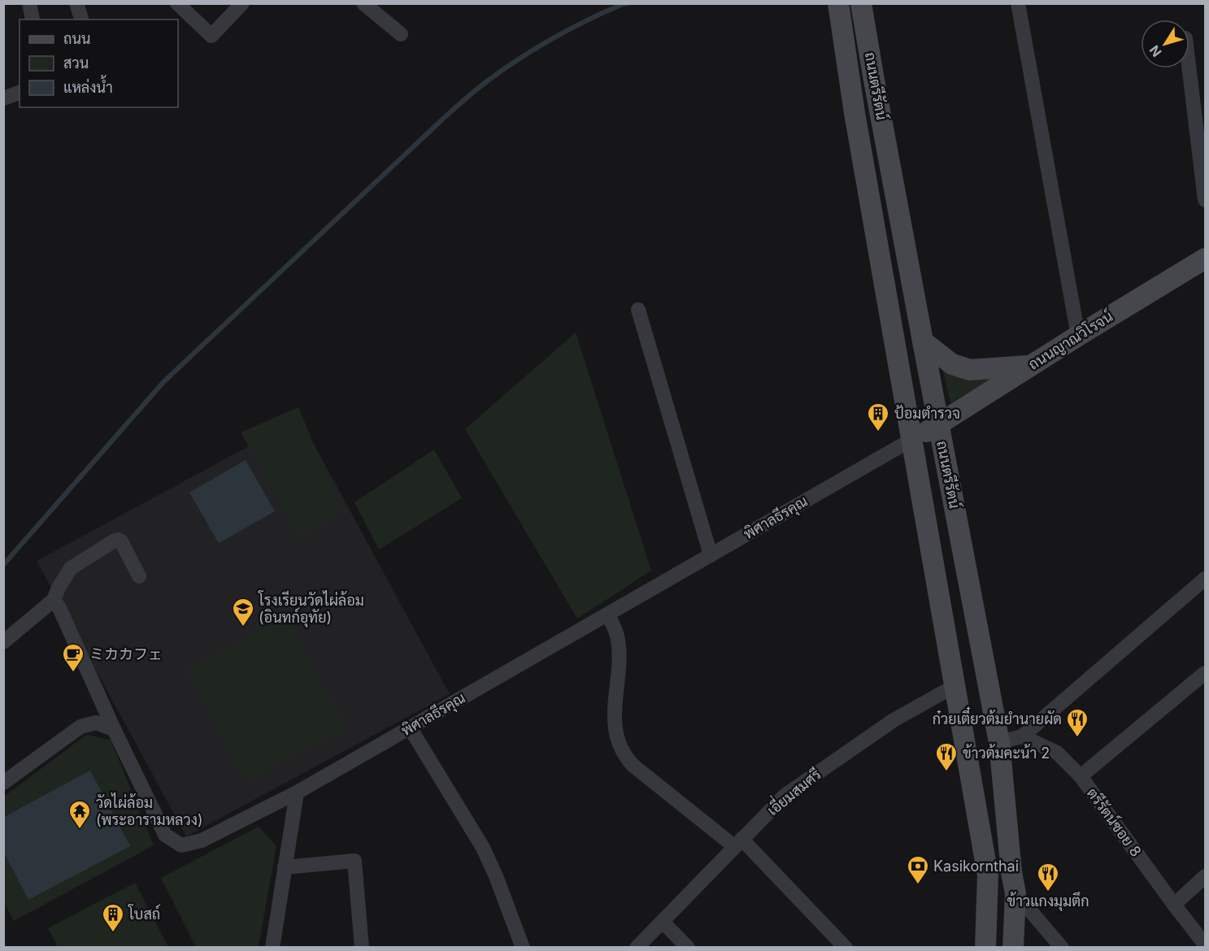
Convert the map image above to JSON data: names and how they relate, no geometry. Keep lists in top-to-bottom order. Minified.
{"streets":{"main road":["ถนนตรีรัตน์","ถนนญาณวิโรจน์"],"street":["พิศาลธีรคุณ","เอี่ยมสมศรี","ตรีรัตน์ซอย 8"]},"crossings":[["ถนนตรีรัตน์","ถนนญาณวิโรจน์"],["ถนนตรีรัตน์","พิศาลธีรคุณ"],["ถนนตรีรัตน์","เอี่ยมสมศรี"],["ถนนญาณวิโรจน์","พิศาลธีรคุณ"]],"places":{"building":["ป้อมตำรวจ","โบสถ์"],"school or university":["โรงเรียนวัดไผ่ล้อม (อินทก์อุทัย)"],"cafe":["ミカカフェ"],"restaurant":["ก๋วยเตี๋ยวต้มยำนายผัด","ข้าวต้มคะน้า 2","ข้าวแกงมุมตึก"],"temple":["วัดไผ่ล้อม (พระอารามหลวง)"],"bank":["Kasikornthai"]},"legend":["ถนน","สวน","แหล่งน้ำ"],"north":"bottom left"}
